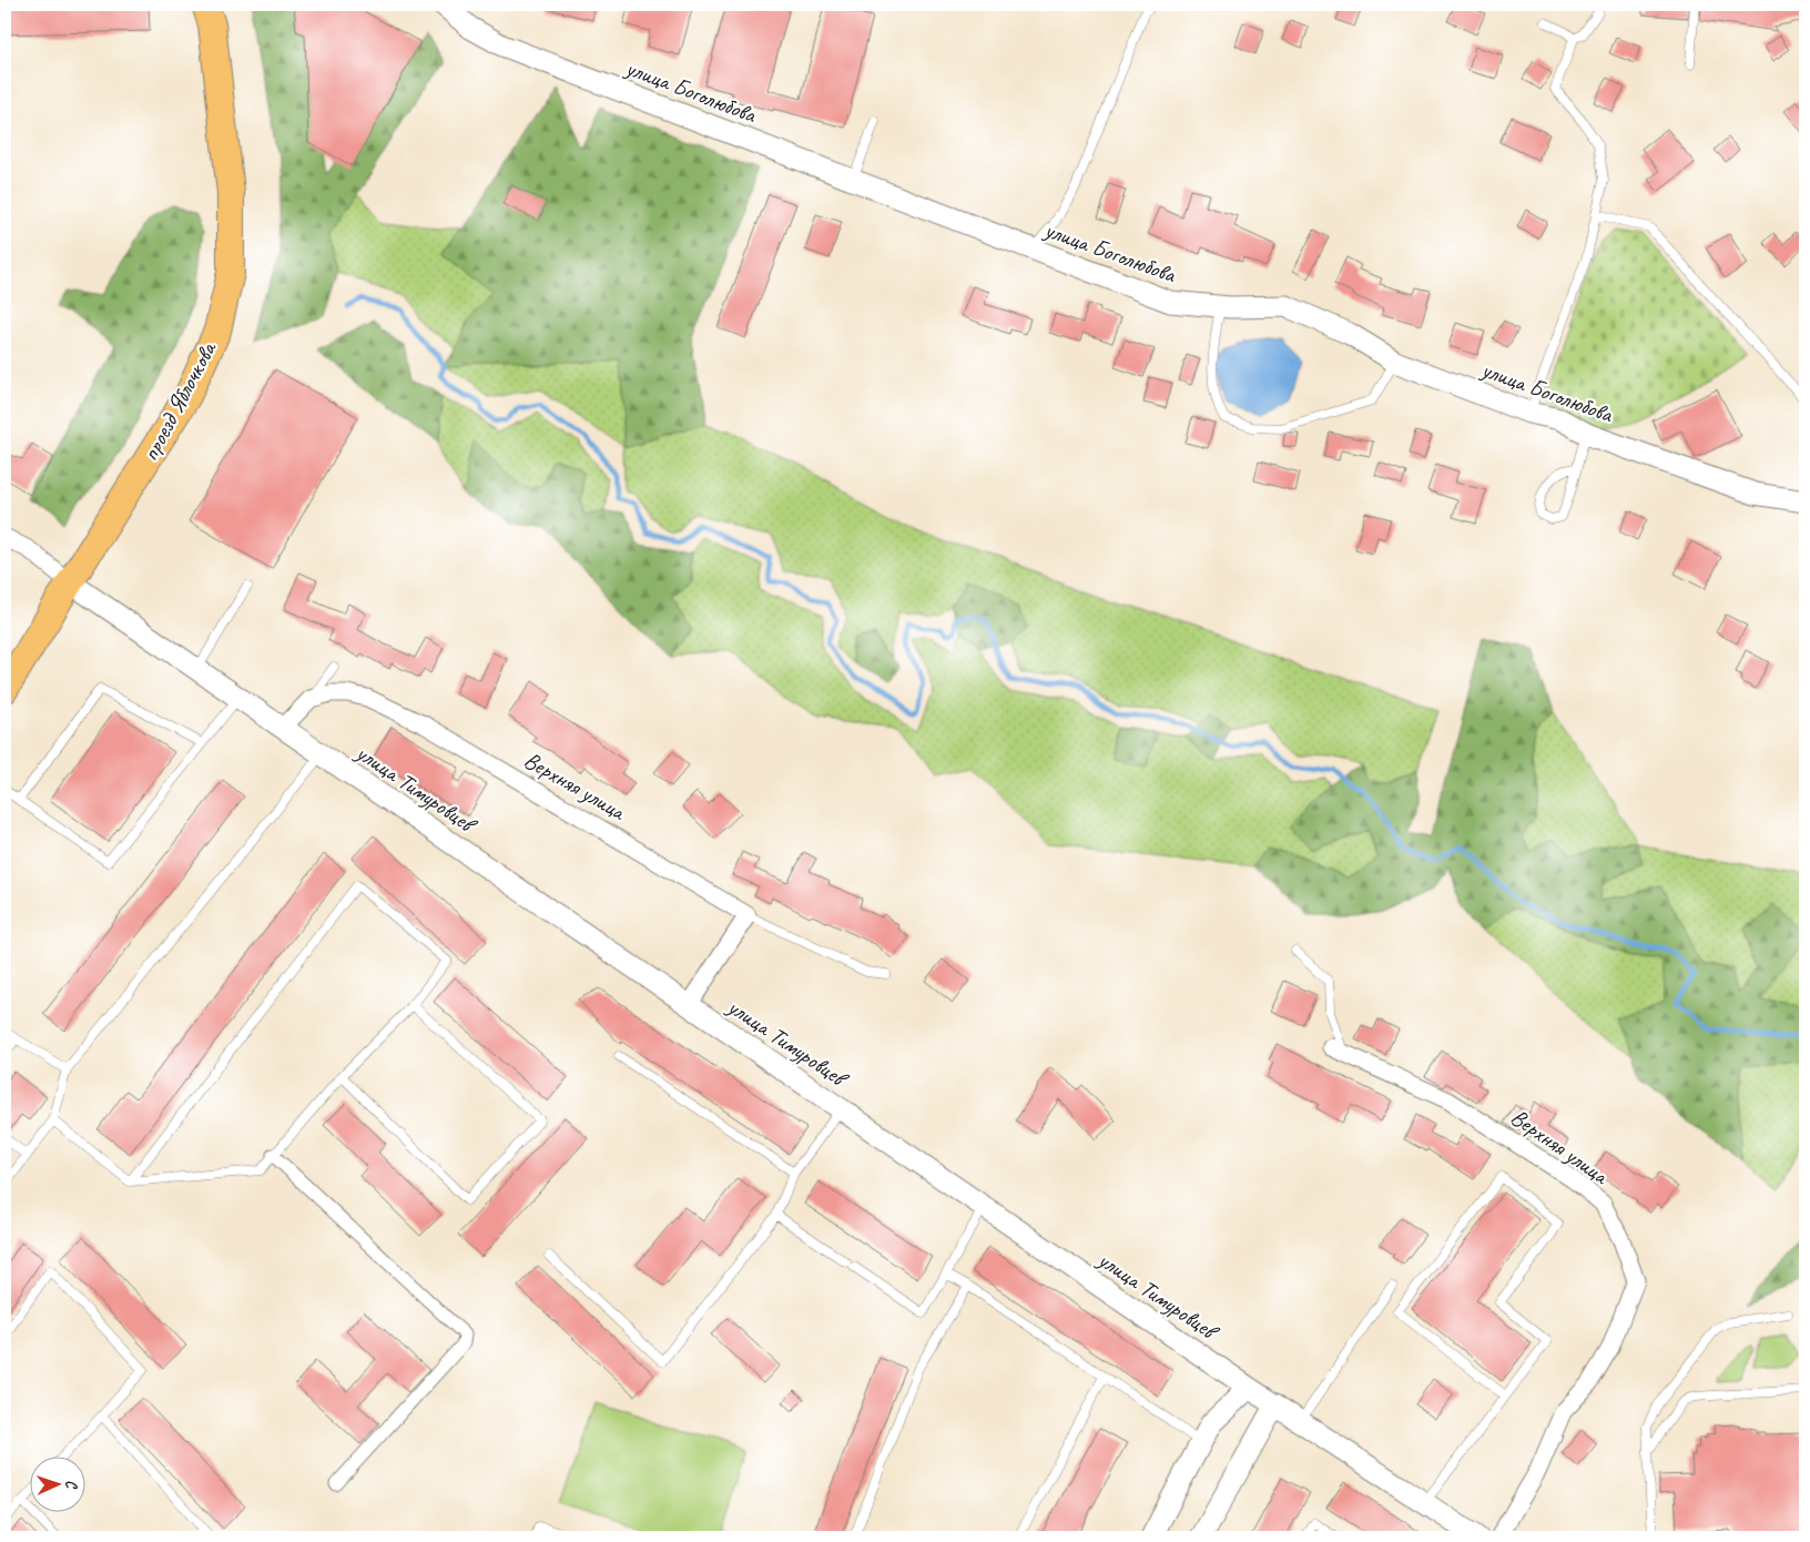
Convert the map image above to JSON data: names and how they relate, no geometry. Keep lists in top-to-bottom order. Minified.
{"streets":{"main road":["проезд Яблочкова"],"street":["улица Боголюбова","Верхняя улица","улица Тимуровцев"]},"crossings":[["проезд Яблочкова","улица Тимуровцев"]],"north":"right"}
